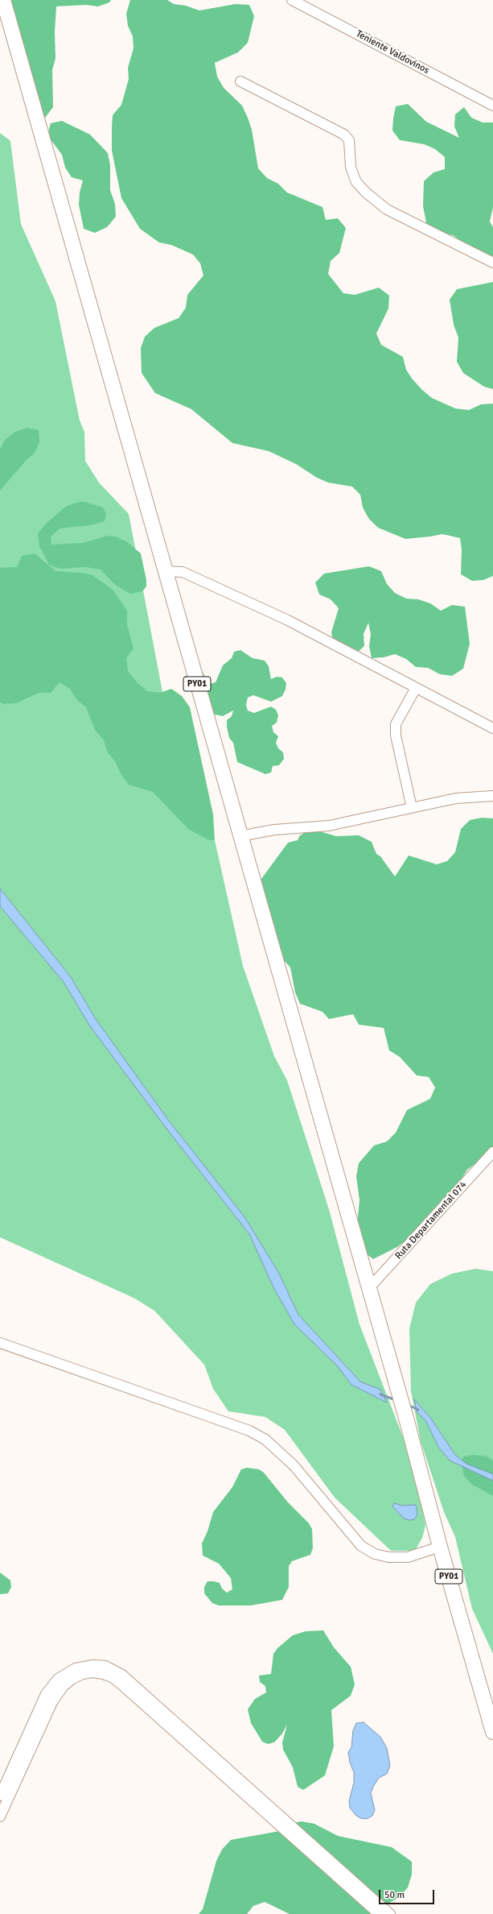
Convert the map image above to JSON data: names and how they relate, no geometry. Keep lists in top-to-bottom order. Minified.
{"streets":{"highway":["PY01"],"street":["Teniente Valdovinos","Ruta Departamental 074"]},"crossings":[["PY01","Ruta Departamental 074"]],"scale_bar":"50 m"}
